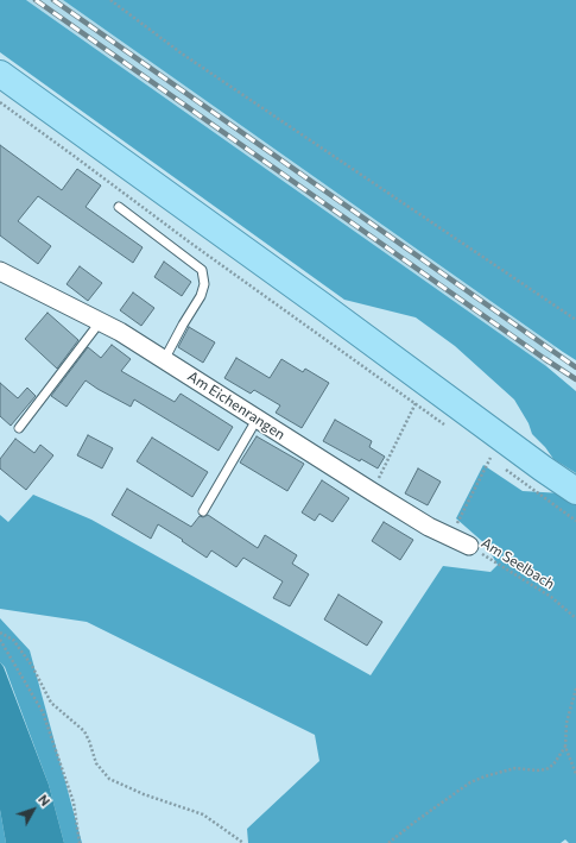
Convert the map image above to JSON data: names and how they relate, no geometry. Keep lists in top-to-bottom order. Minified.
{"streets":{"street":["Am Eichenrangen"],"path":["Am Seelbach"]},"crossings":[["Am Eichenrangen","Am Seelbach"]],"north":"top right"}
